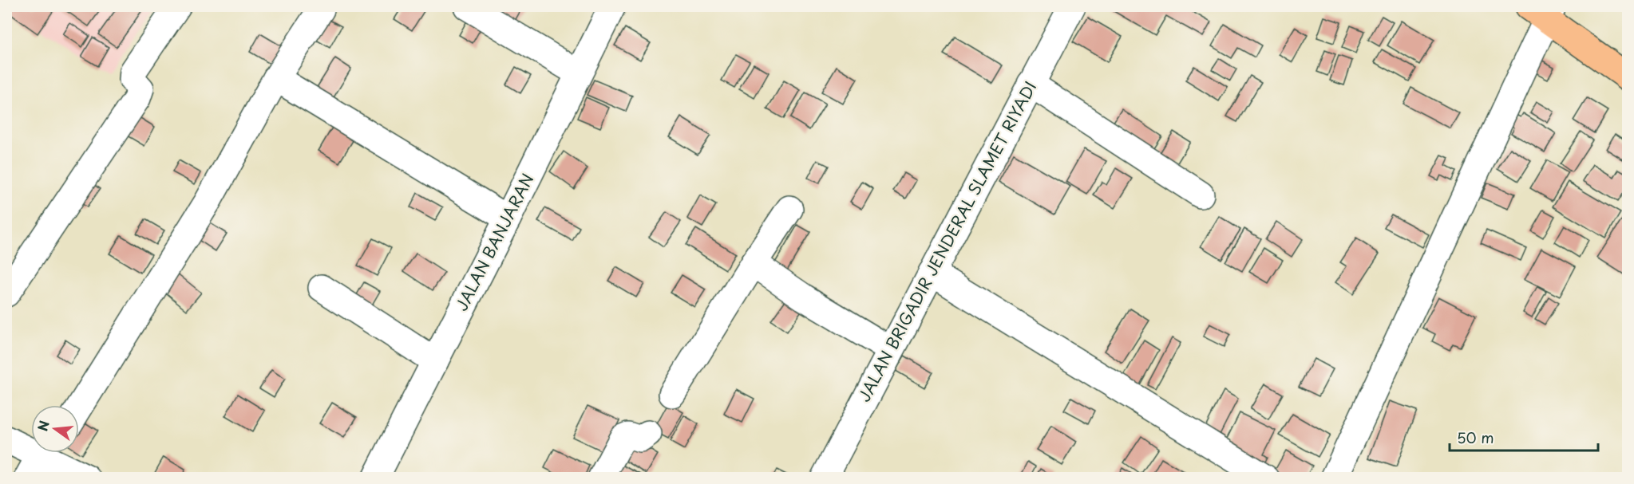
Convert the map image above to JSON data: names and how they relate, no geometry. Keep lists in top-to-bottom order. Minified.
{"streets":{"street":["JALAN BRIGADIR JENDERAL SLAMET RIYADI","JALAN BANJARAN"]},"scale_bar":"50 m","north":"left"}
